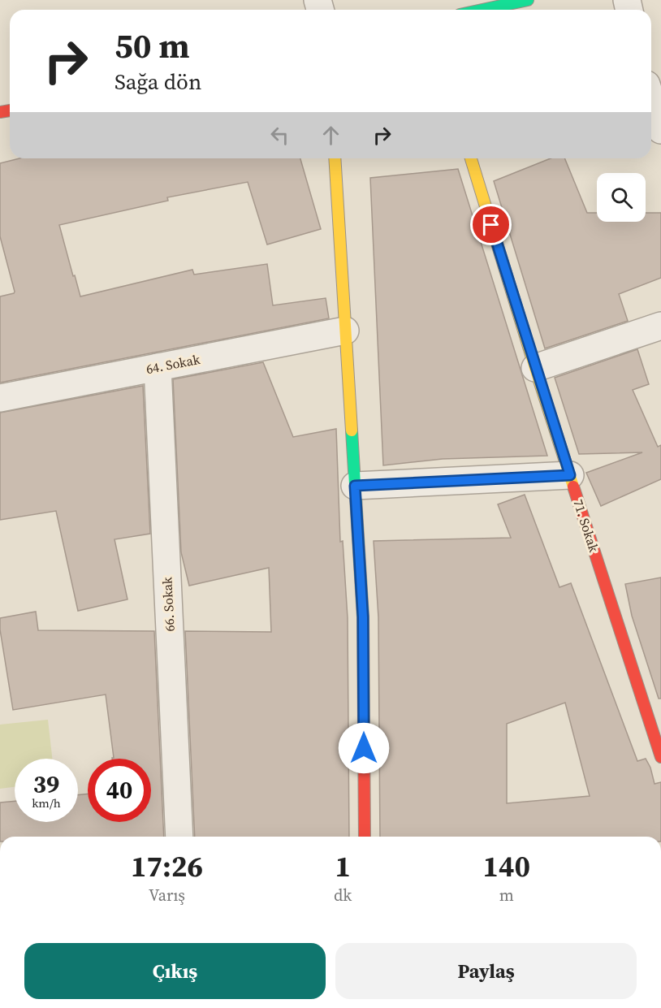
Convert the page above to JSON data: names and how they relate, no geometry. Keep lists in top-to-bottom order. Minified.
{"streets":{"street":["64. Sokak","71. Sokak","66. Sokak"]},"crossings":[["64. Sokak","66. Sokak"]],"page":{"turn":["50 m","Sağa dön"],"speed":"39 km/h","limit":"40","eta":["17:26","Varış","1","dk","140","m"],"buttons":["Çıkış","Paylaş"]}}
